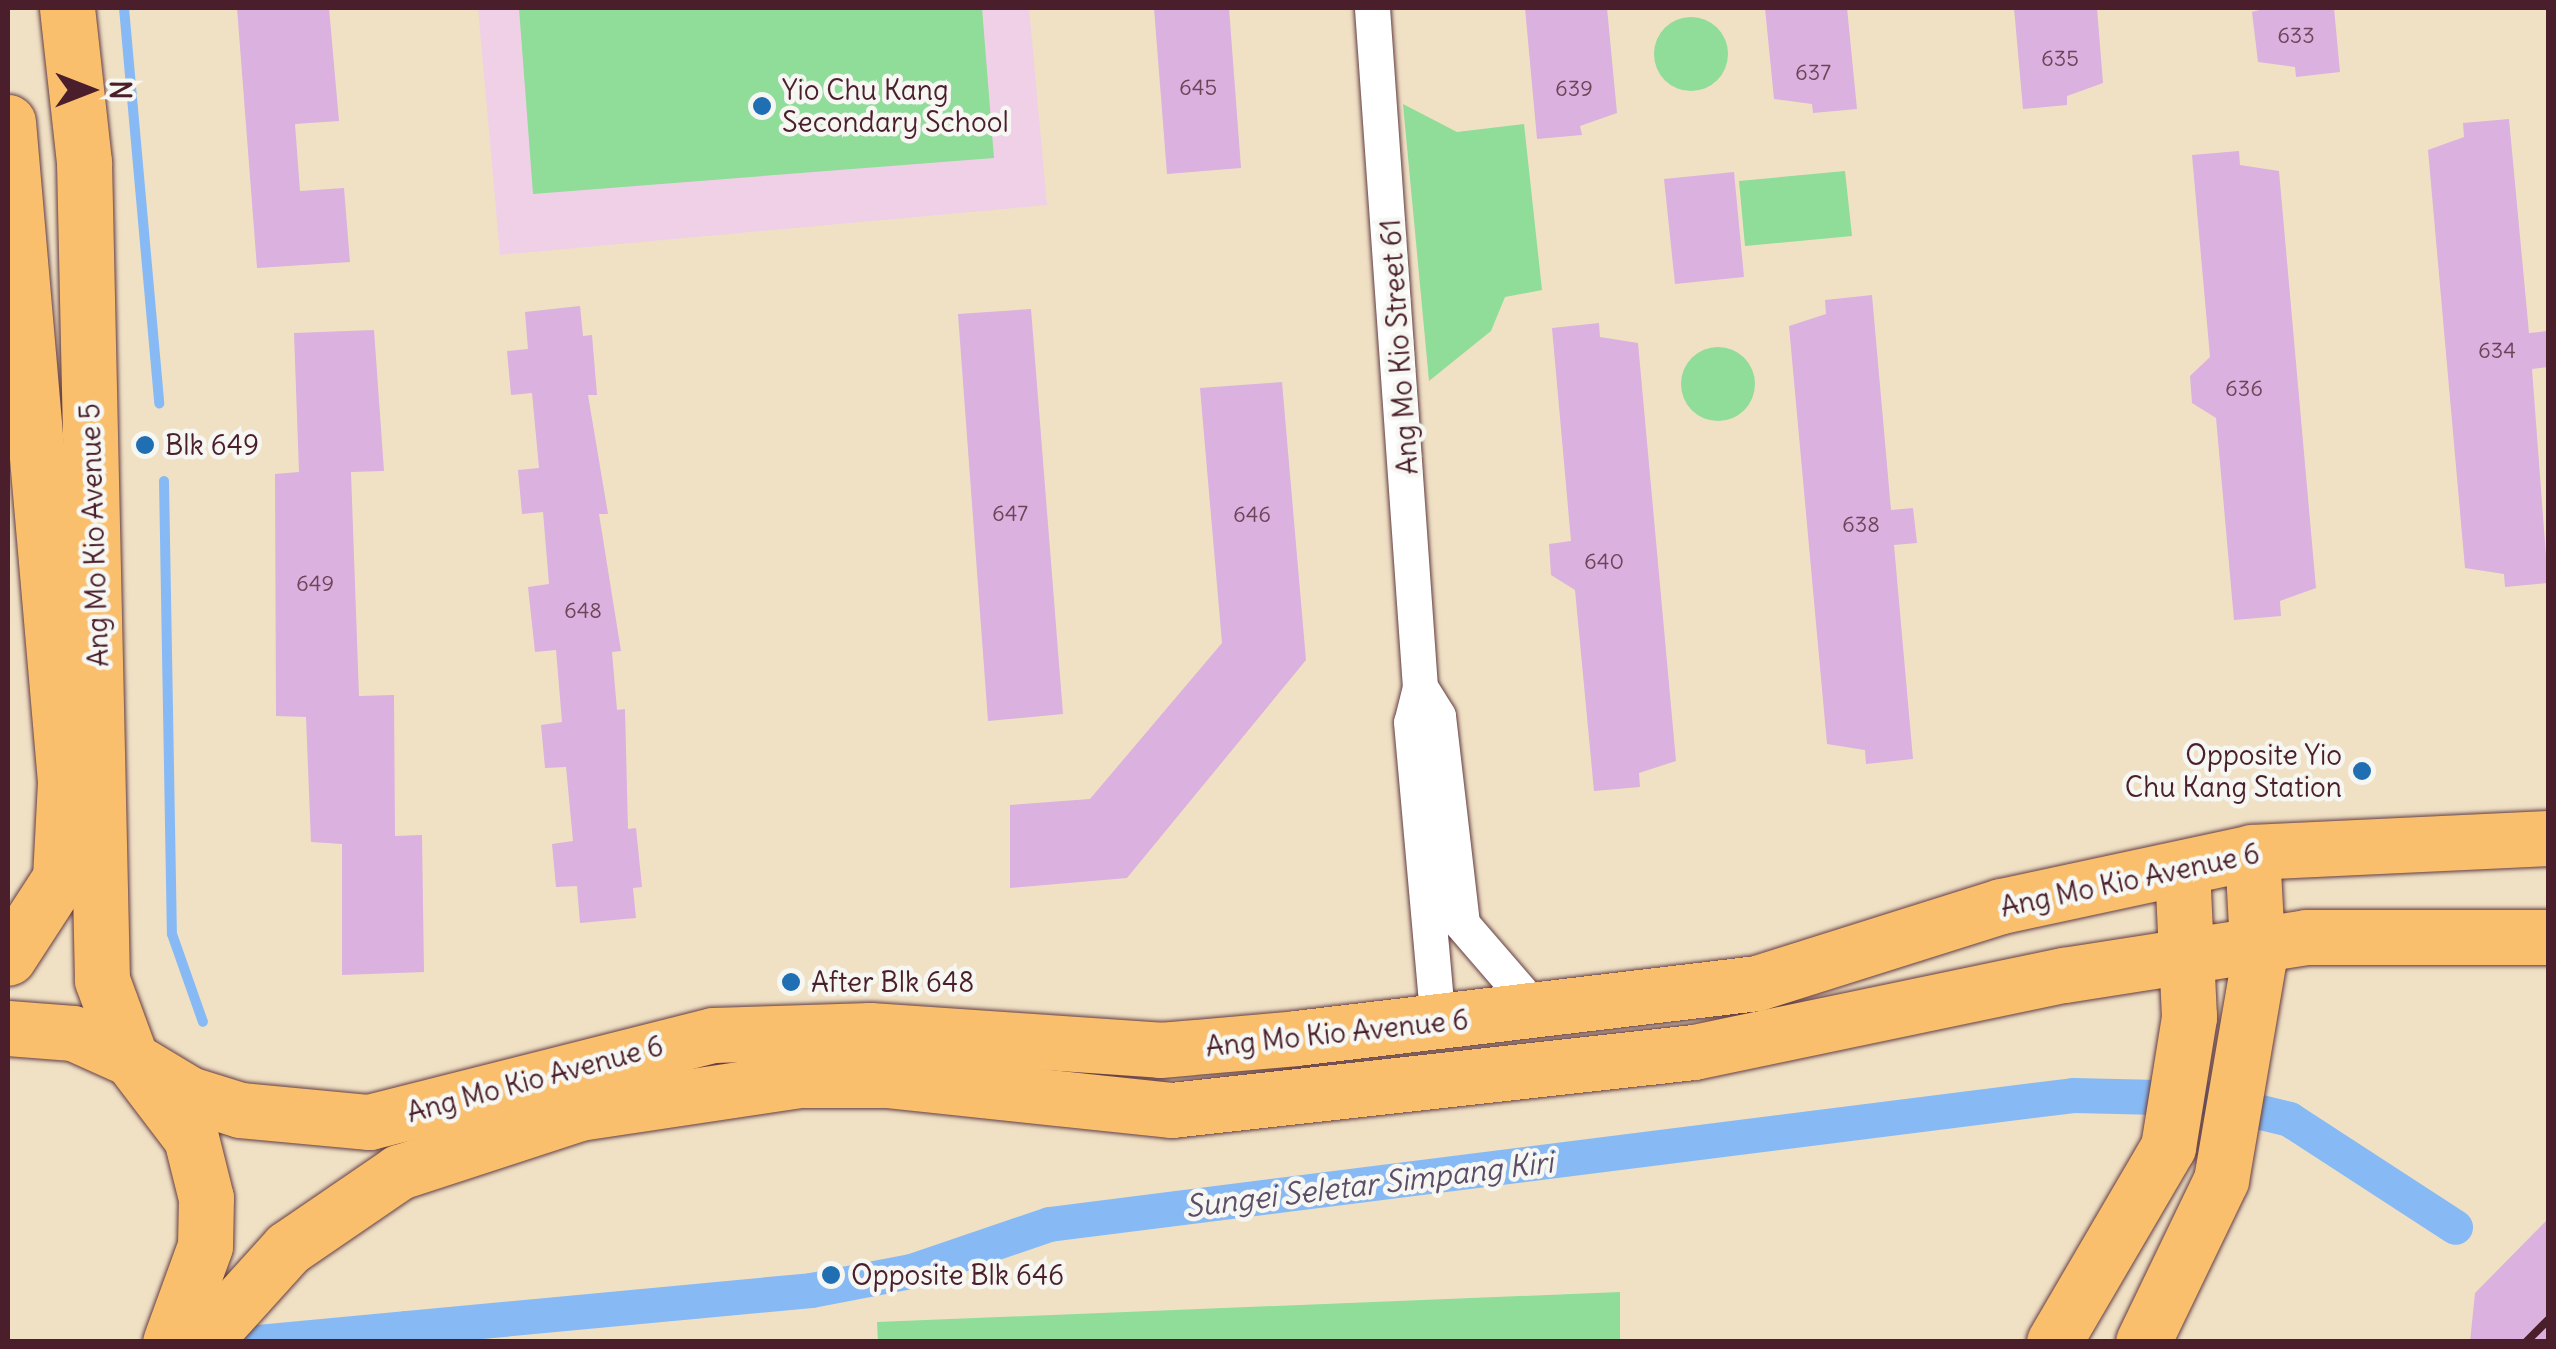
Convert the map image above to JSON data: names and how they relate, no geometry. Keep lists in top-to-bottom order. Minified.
{"streets":{"main road":["Ang Mo Kio Avenue 5","Ang Mo Kio Avenue 6"],"street":["Ang Mo Kio Street 61"]},"crossings":[["Ang Mo Kio Street 61","Ang Mo Kio Avenue 6"],["Ang Mo Kio Avenue 5","Ang Mo Kio Avenue 6"]],"water":["Sungei Seletar Simpang Kiri"],"places":["Yio Chu Kang Secondary School","Blk 649","Opposite Yio Chu Kang Station","After Blk 648","Opposite Blk 646"],"house_numbers":["633","635","637","645","639","634","636","647","646","638","640","649","648"],"north":"right"}
